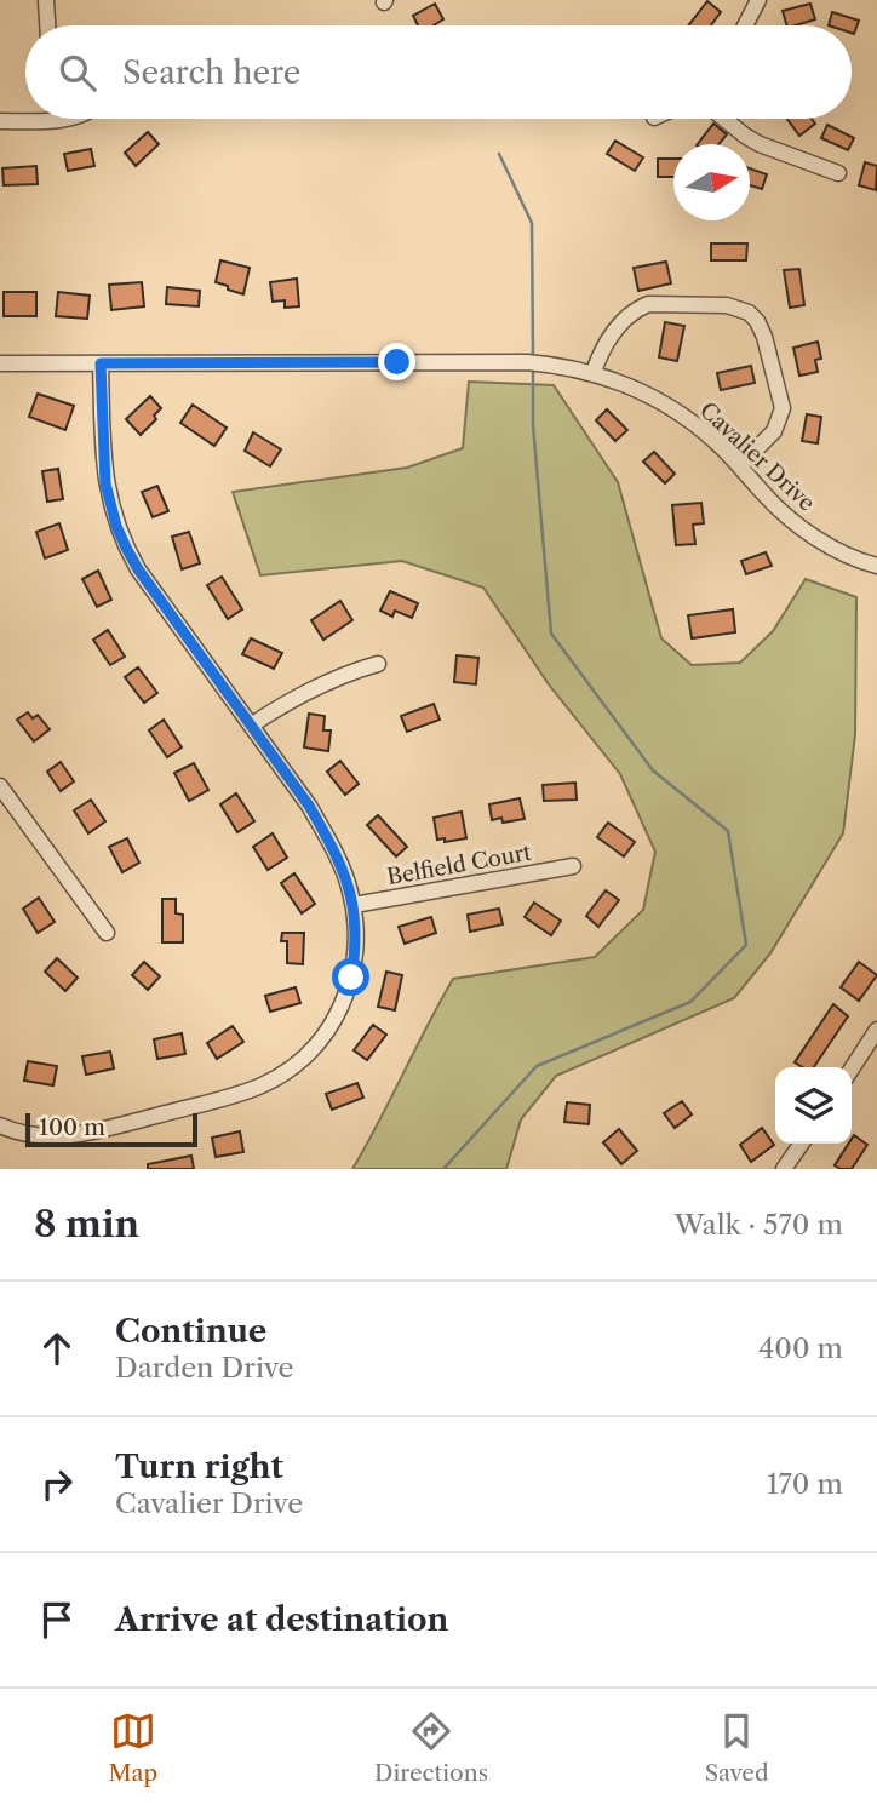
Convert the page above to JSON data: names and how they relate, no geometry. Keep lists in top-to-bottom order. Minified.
{"streets":{"street":["Cavalier Drive","Belfield Court"]},"scale_bar":"100 m","north":"right","page":{"search":"Search here","scale":"100 m","heading":["8 min","Walk · 570 m"],"list":[["Continue","Darden Drive","400 m"],["Turn right","Cavalier Drive","170 m"],"Arrive at destination"],"nav":["Map","Directions","Saved"]}}
